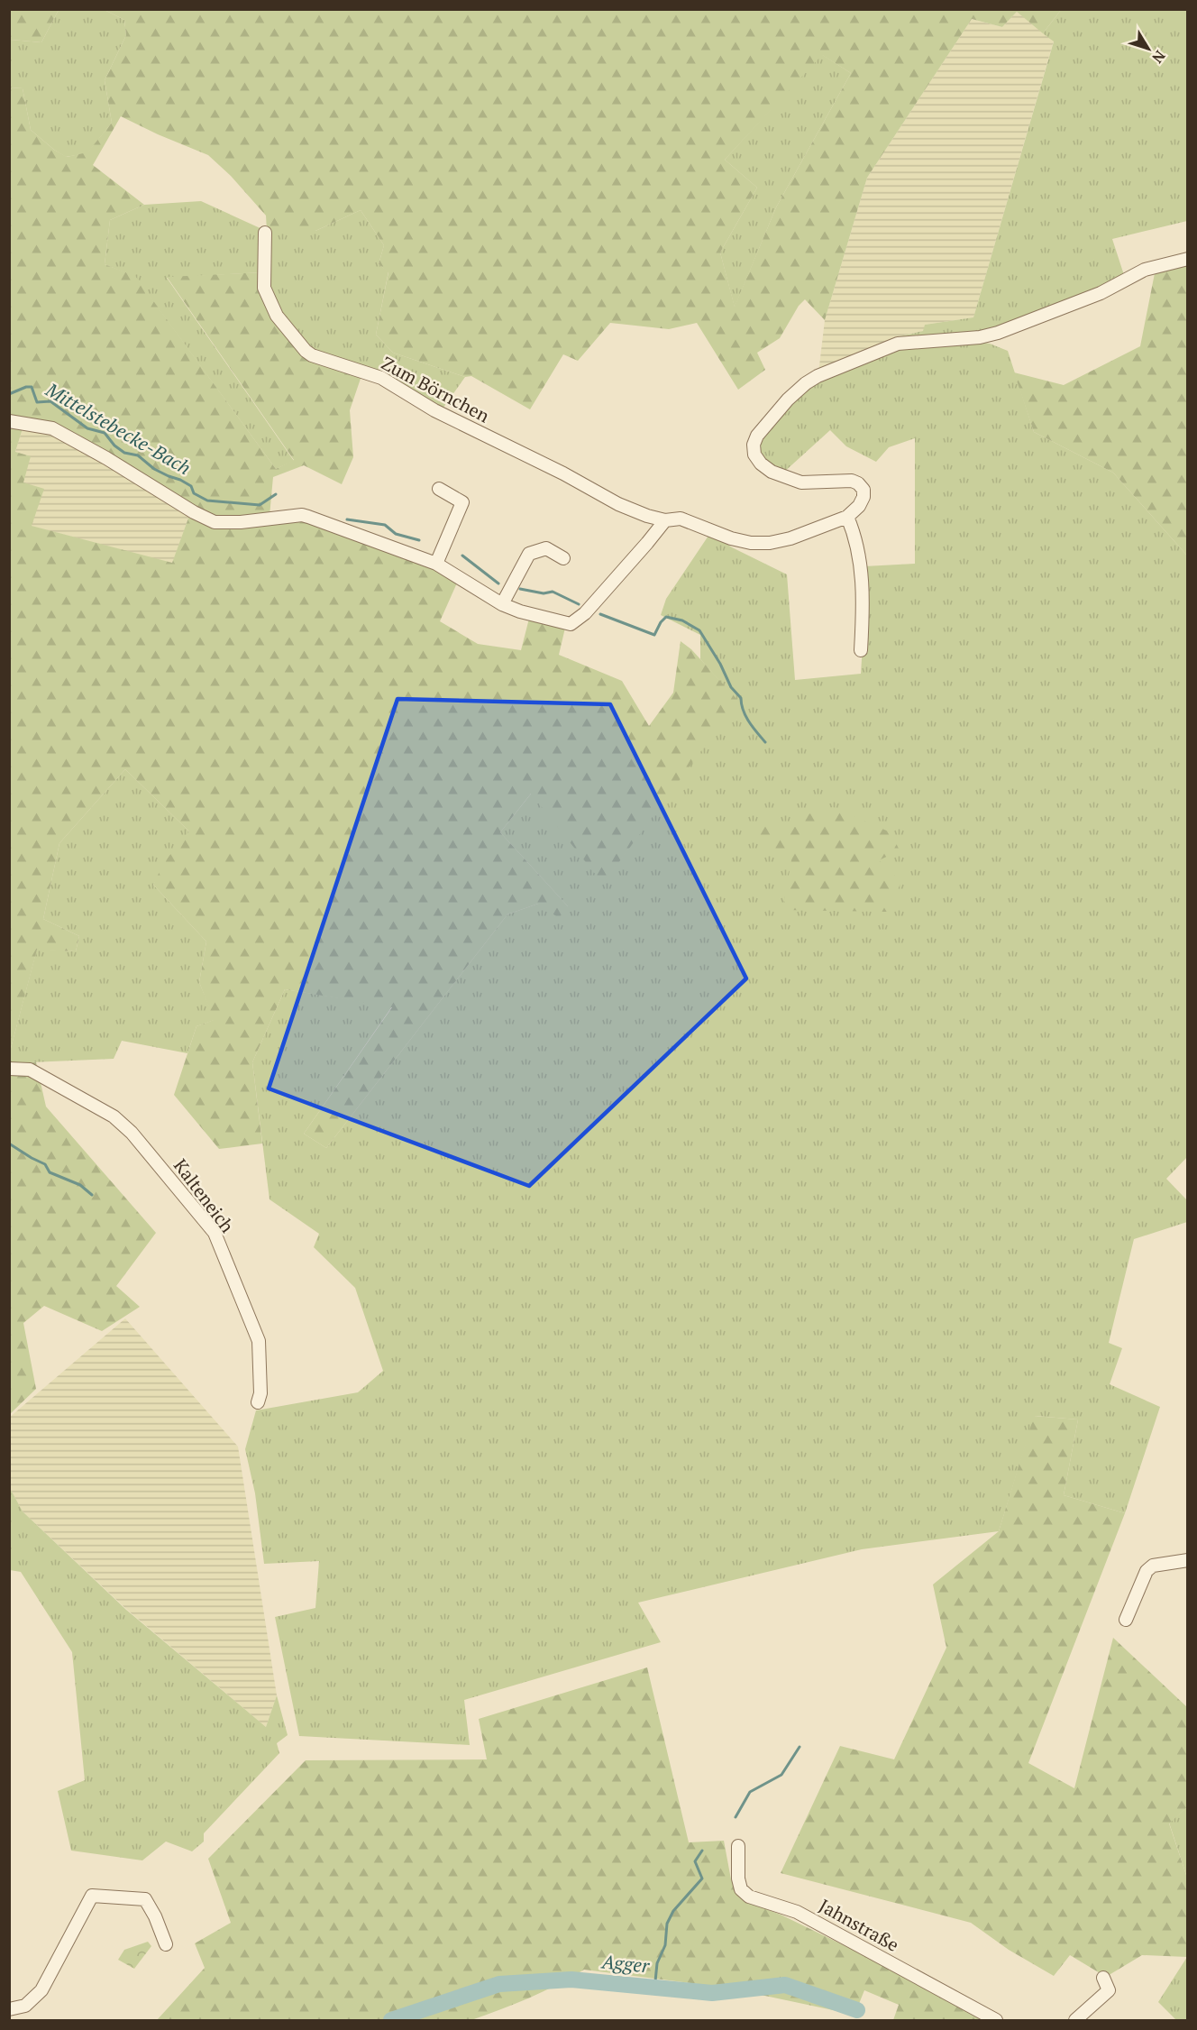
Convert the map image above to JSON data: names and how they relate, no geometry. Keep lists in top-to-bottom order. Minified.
{"streets":{"street":["Zum Börnchen","Kalteneich","Jahnstraße"]},"water":["Mittelstebecke-Bach","Agger"],"north":"bottom right"}
